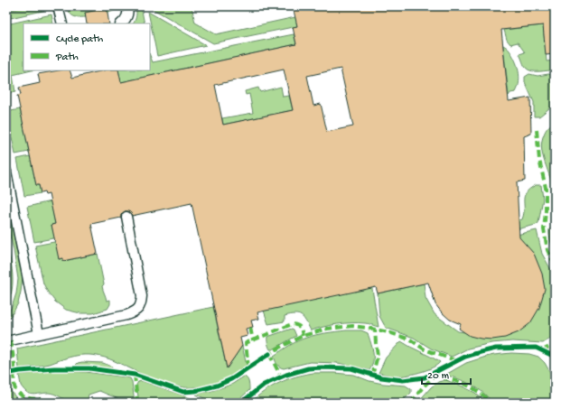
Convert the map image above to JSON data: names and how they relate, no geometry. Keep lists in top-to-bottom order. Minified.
{"legend":["Cycle path","Path"],"scale_bar":"20 m"}
